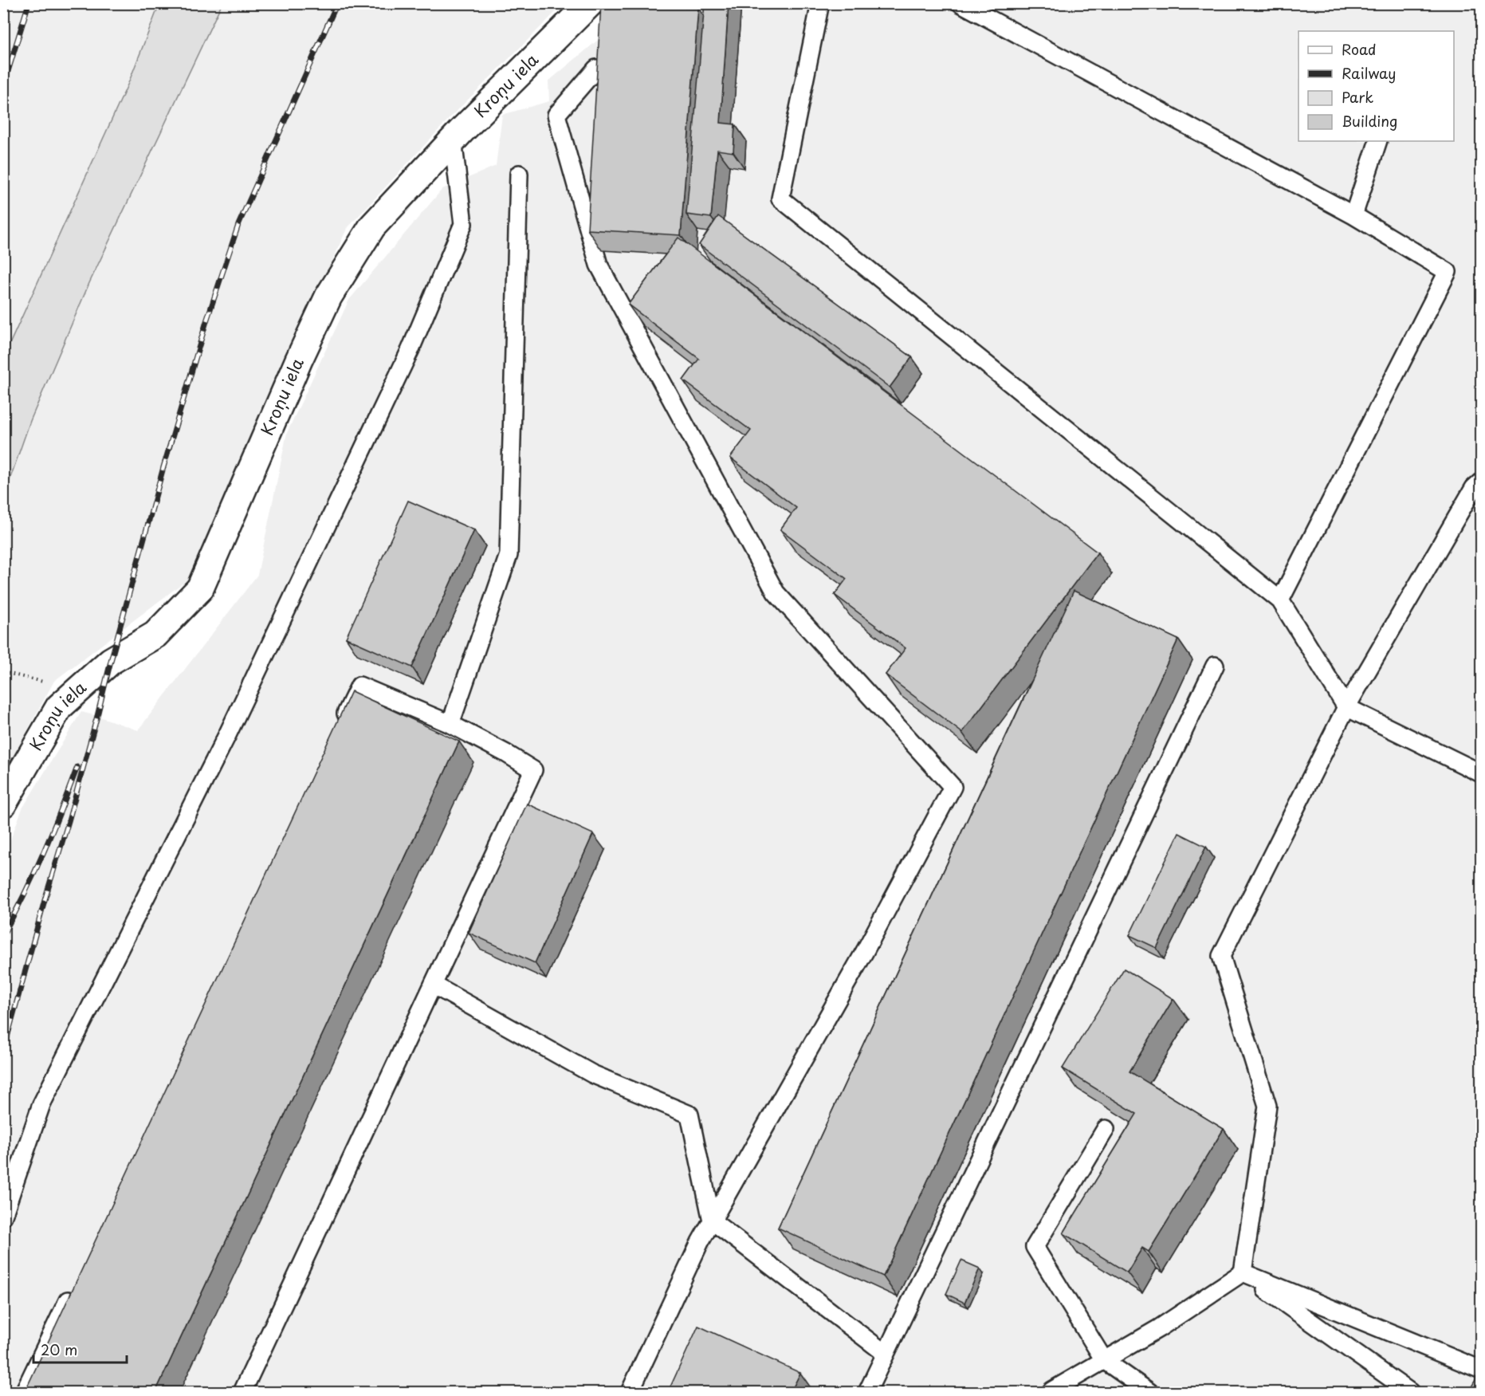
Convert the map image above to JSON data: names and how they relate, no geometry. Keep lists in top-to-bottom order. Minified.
{"streets":{"street":["Kroņu iela"]},"legend":["Road","Railway","Park","Building"],"scale_bar":"20 m"}
